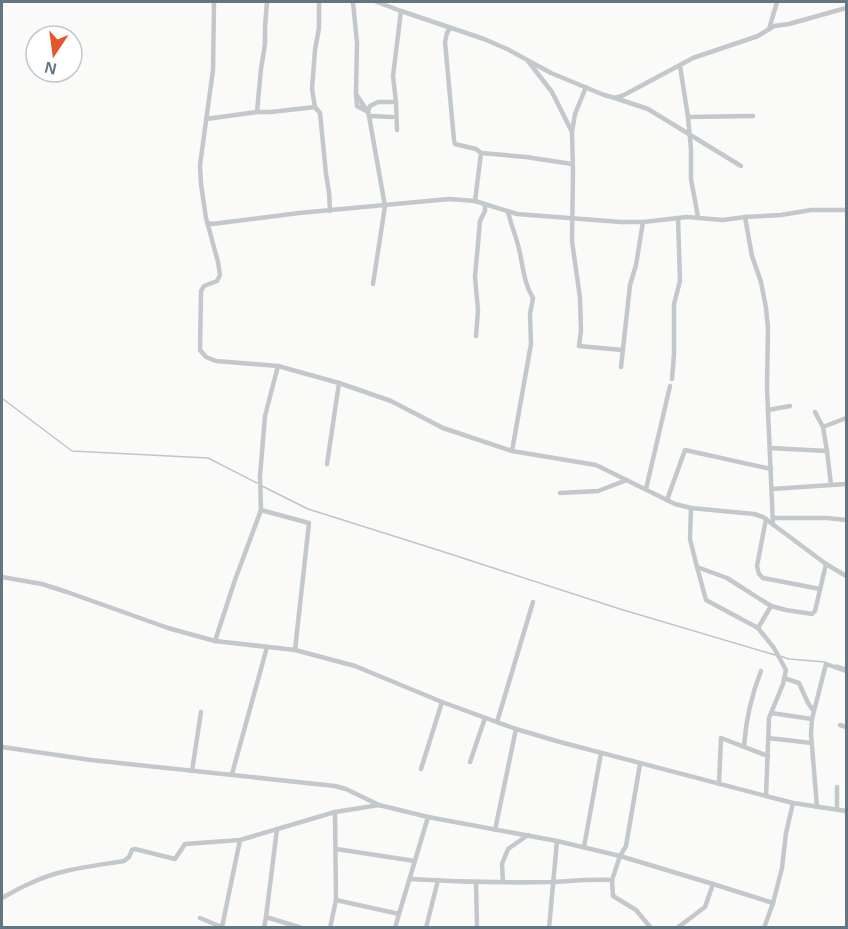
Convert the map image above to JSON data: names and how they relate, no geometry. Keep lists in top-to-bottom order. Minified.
{"north":"bottom"}
